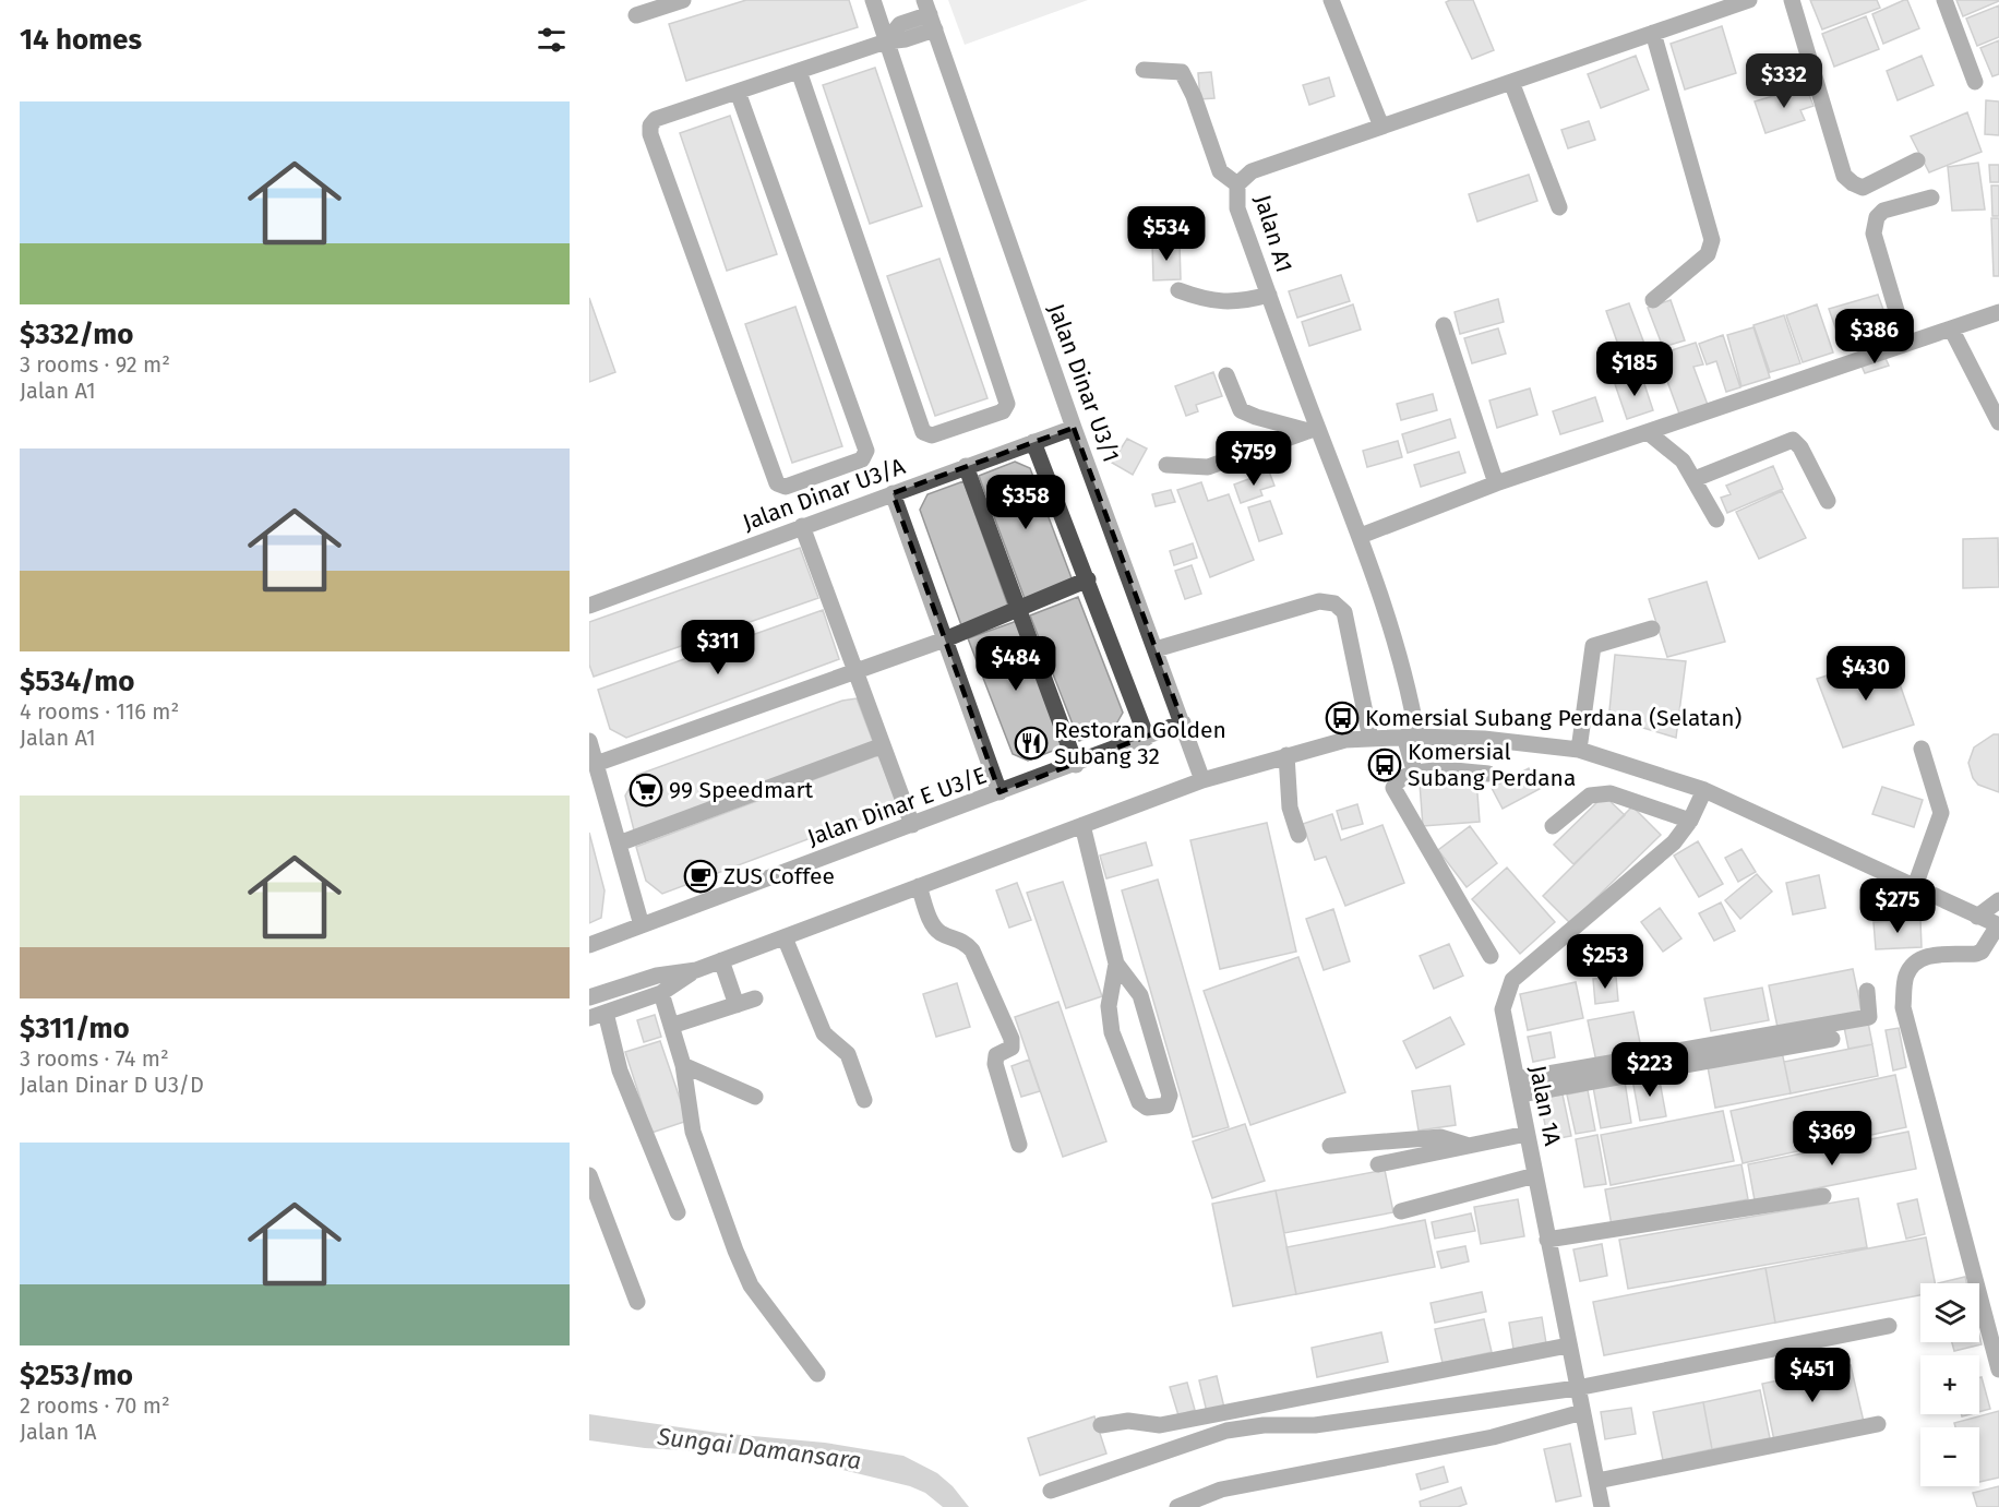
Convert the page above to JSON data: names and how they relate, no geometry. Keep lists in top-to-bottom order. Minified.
{"streets":{"street":["Jalan A1","Jalan Dinar U3/1","Jalan Dinar U3/A","Jalan Dinar E U3/E","Jalan 1A"]},"crossings":[["Jalan Dinar U3/1","Jalan Dinar U3/A"],["Jalan Dinar U3/1","Jalan Dinar E U3/E"]],"water":["Sungai Damansara"],"places":{"bus stop":["Komersial Subang Perdana (Selatan)","Komersial Subang Perdana"],"restaurant":["Restoran Golden Subang 32"],"supermarket":["99 Speedmart"],"cafe":["ZUS Coffee"]},"page":{"heading":"14 homes","price":["$332","$534","$386","$185","$759","$358","$311","$484","$430","$275","$253","$223","$369","$451"],"list":[{"name":"$332/mo","note":"3 rooms · 92 m² · Jalan A1"},{"name":"$534/mo","note":"4 rooms · 116 m² · Jalan A1"},{"name":"$311/mo","note":"3 rooms · 74 m² · Jalan Dinar D U3/D"},{"name":"$253/mo","note":"2 rooms · 70 m² · Jalan 1A"}],"map_buttons":["+","−"]}}
